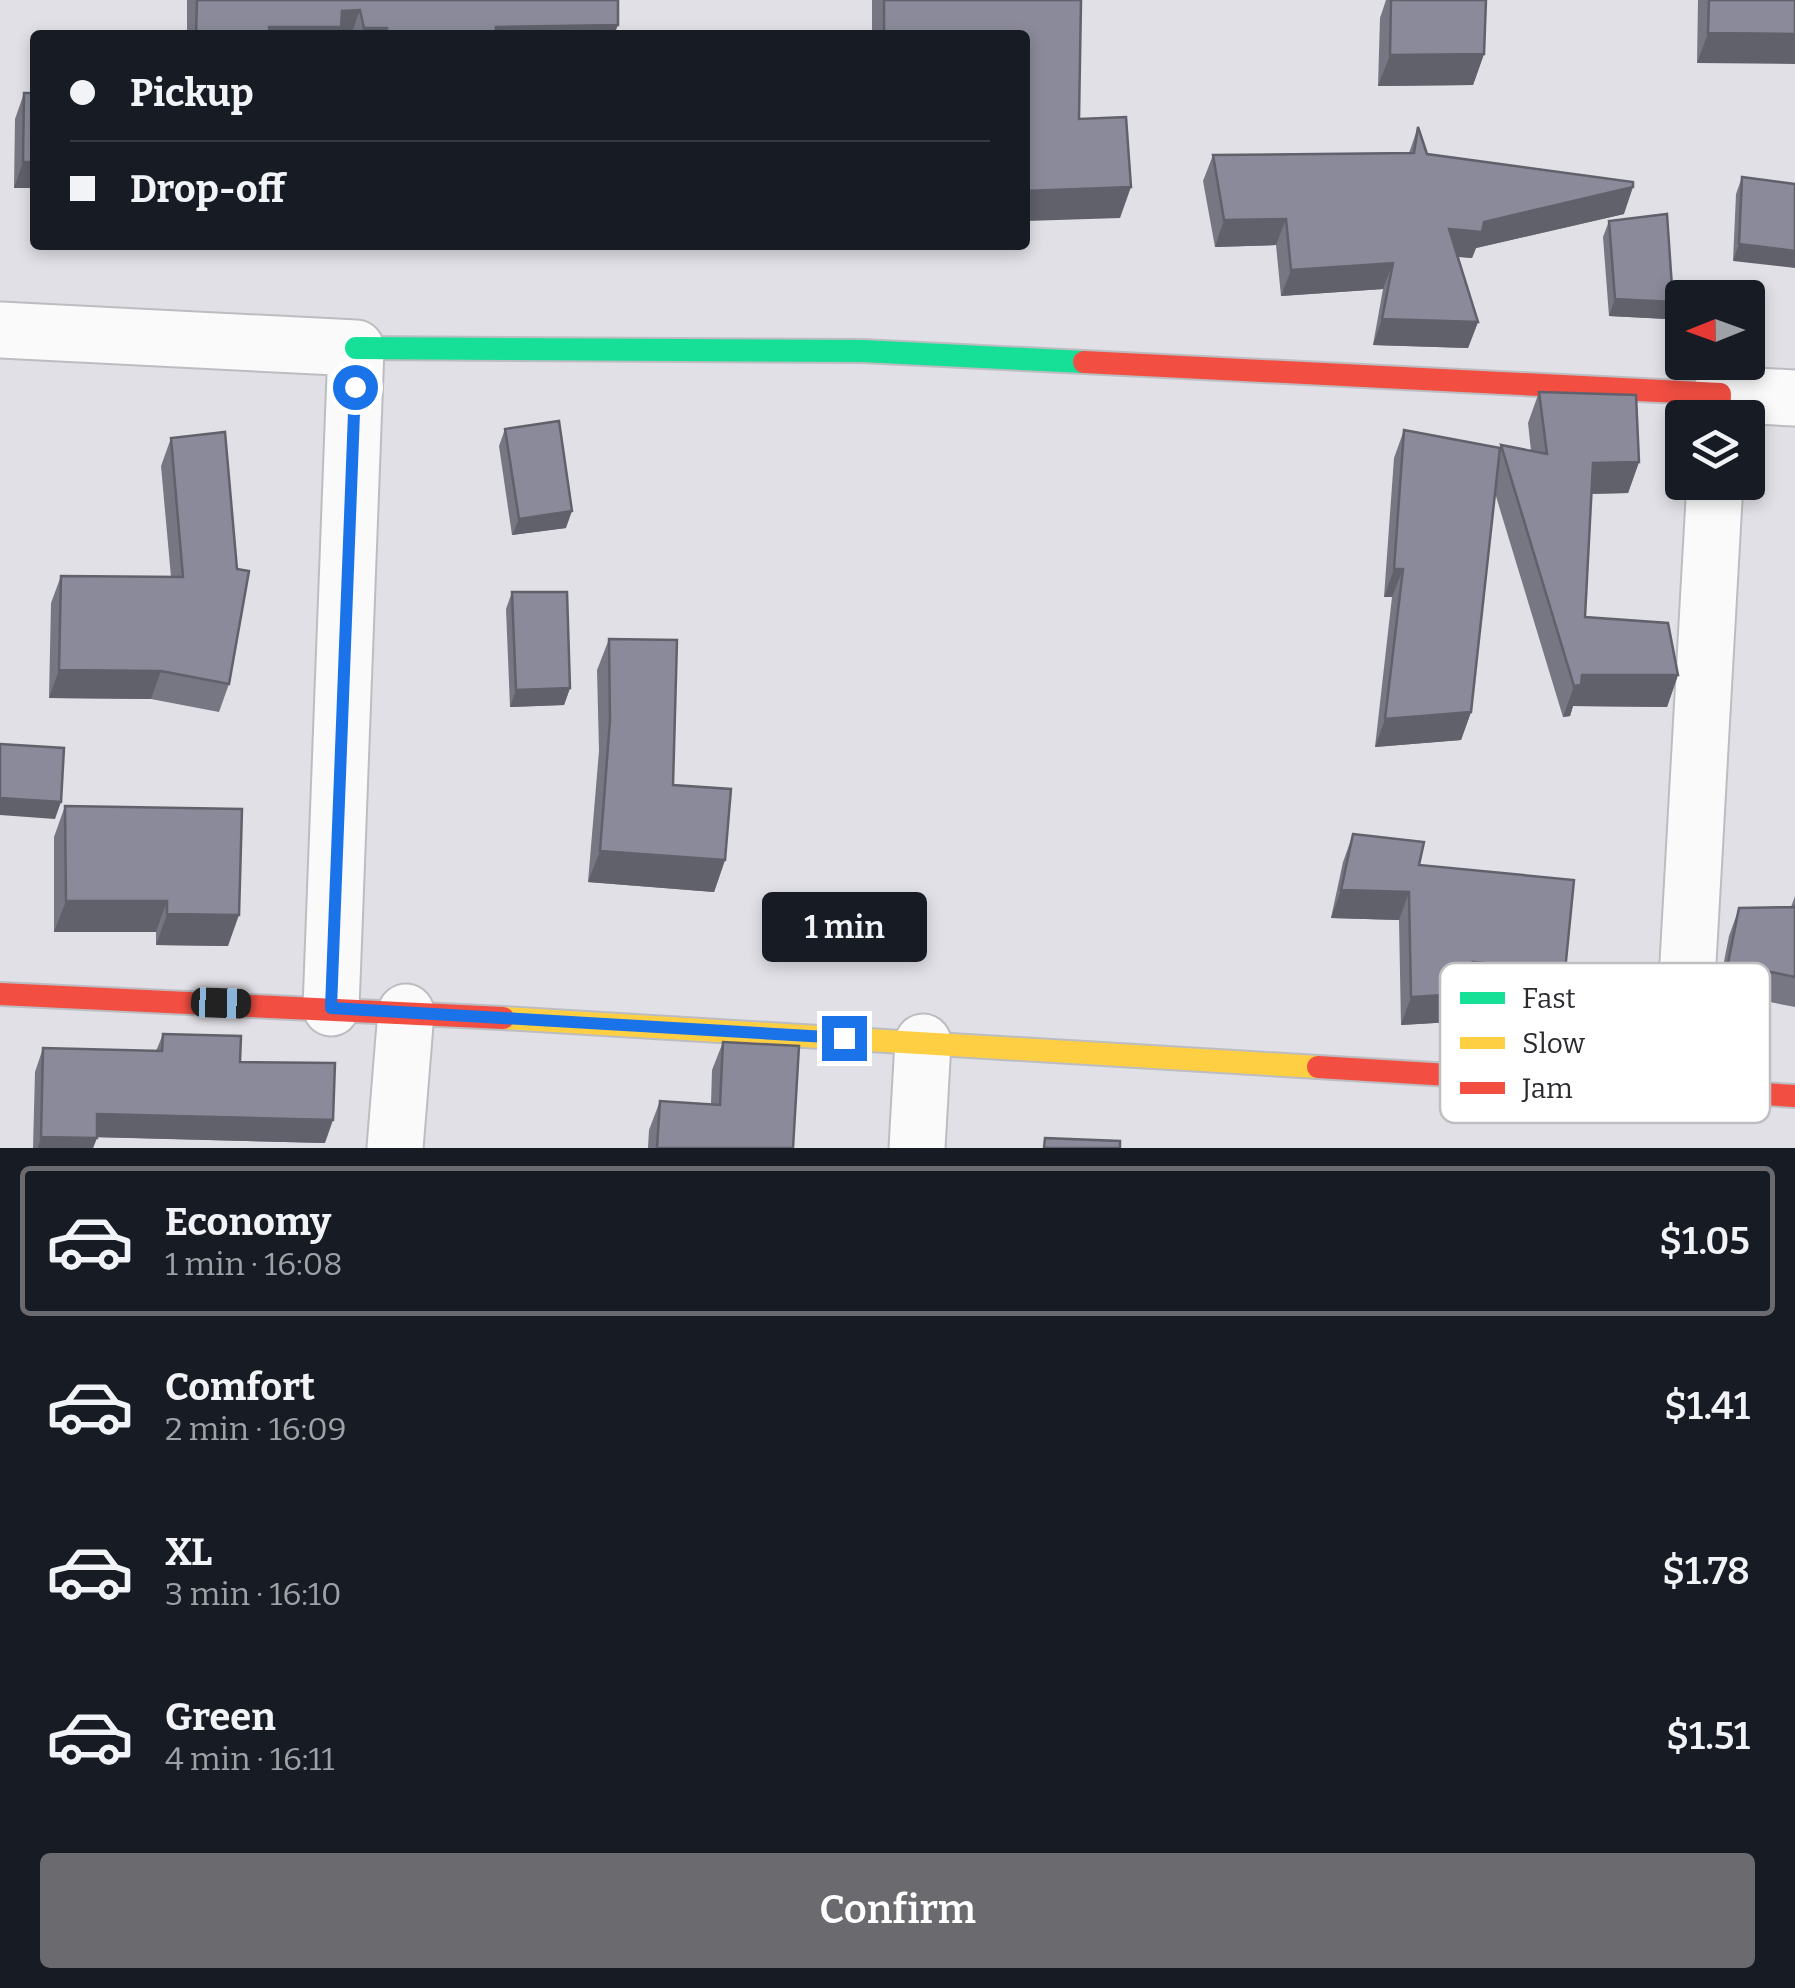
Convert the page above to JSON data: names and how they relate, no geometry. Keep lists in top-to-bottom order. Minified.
{"legend":["Fast","Slow","Jam"],"north":"left","page":{"banner":["Pickup","Drop-off"],"bubble":"1 min","list":[{"name":"Economy","note":"1 min · 16:08","value":"$1.05"},{"name":"Comfort","note":"2 min · 16:09","value":"$1.41"},{"name":"XL","note":"3 min · 16:10","value":"$1.78"},{"name":"Green","note":"4 min · 16:11","value":"$1.51"}],"buttons":"Confirm"}}
